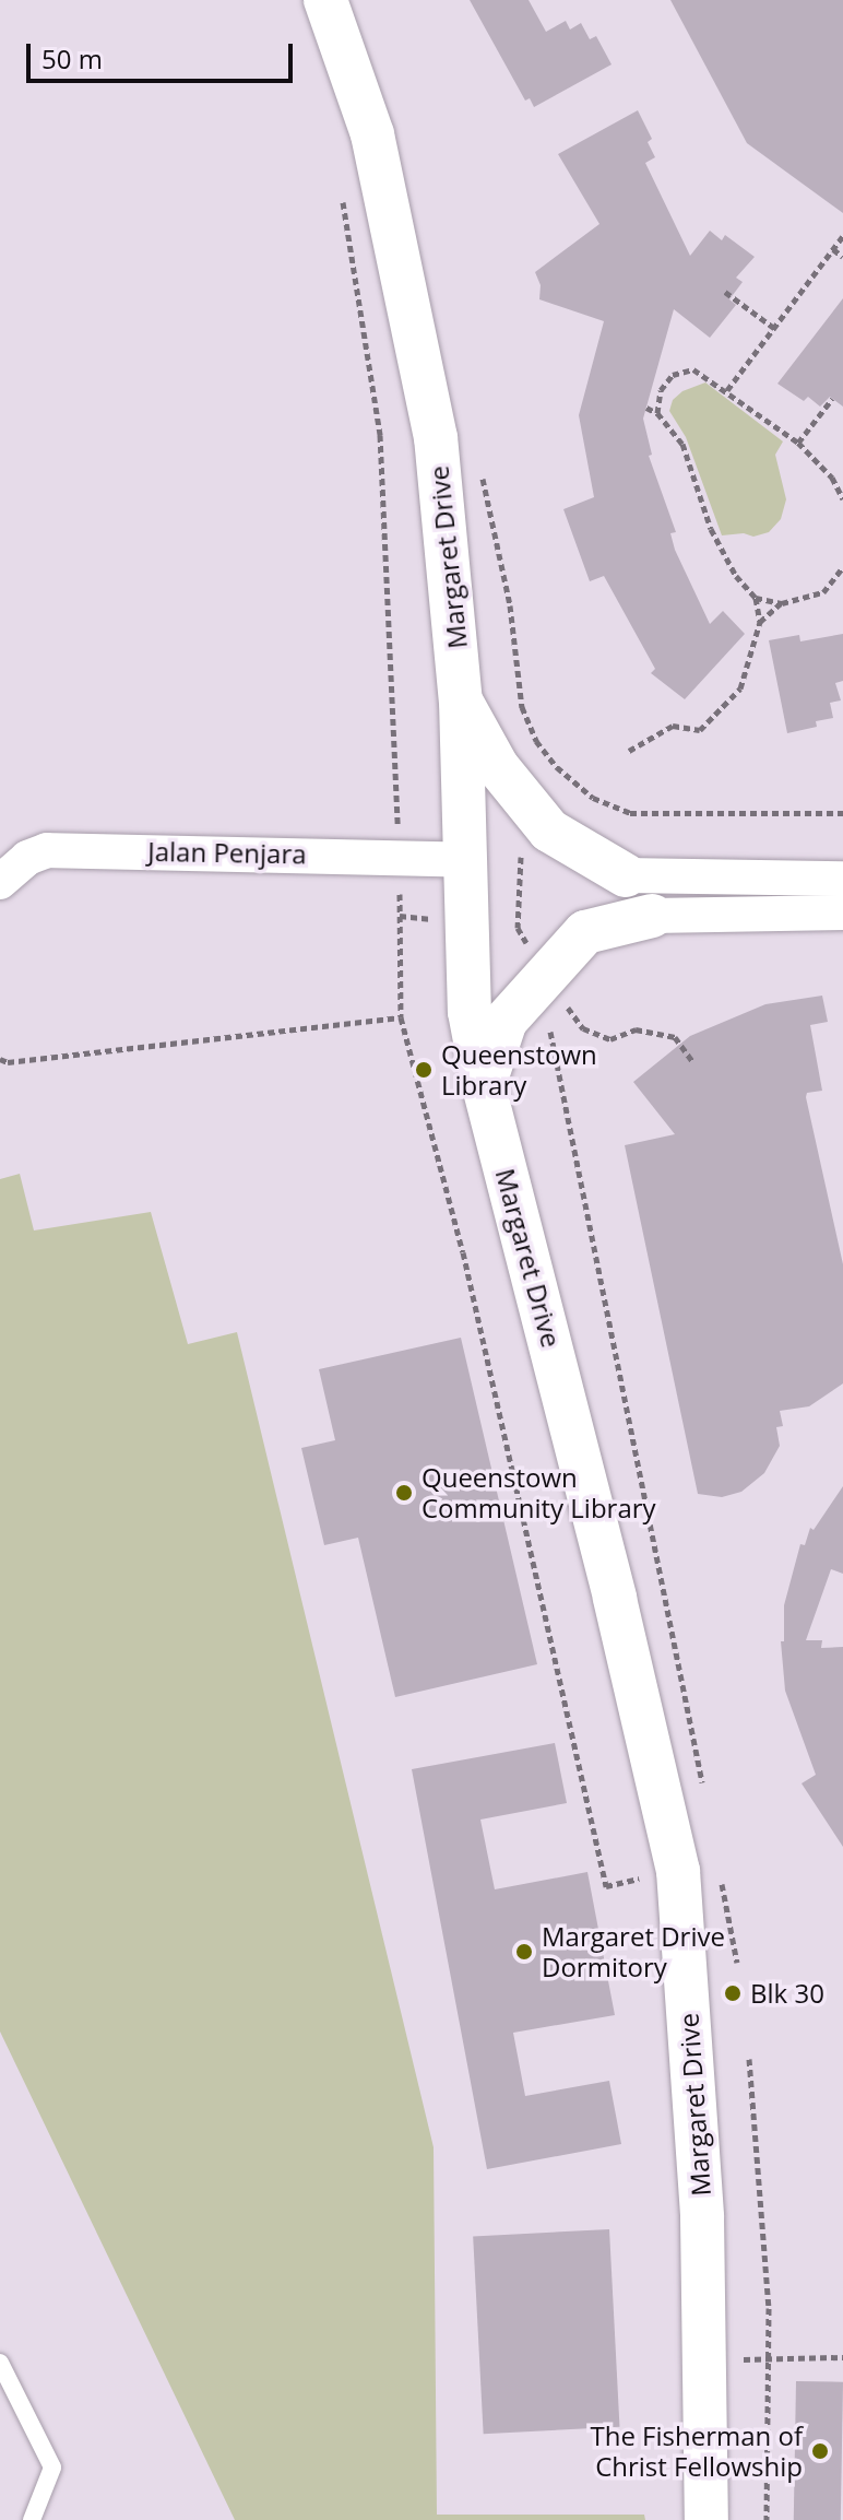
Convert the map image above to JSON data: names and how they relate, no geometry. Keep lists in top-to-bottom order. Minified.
{"streets":{"street":["Margaret Drive","Jalan Penjara"]},"crossings":[["Margaret Drive","Jalan Penjara"]],"places":["Queenstown Library","Queenstown Community Library","Margaret Drive Dormitory","Blk 30","The Fisherman of Christ Fellowship"],"scale_bar":"50 m"}
